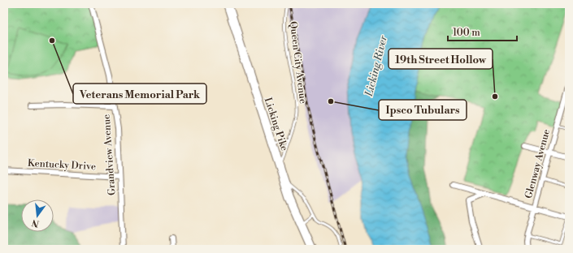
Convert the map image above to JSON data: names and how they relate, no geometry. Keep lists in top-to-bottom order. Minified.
{"streets":{"main road":["Licking Pike"],"street":["Grandview Avenue","Glenway Avenue","Kentucky Drive"],"lane":["Queen City Avenue"]},"crossings":[["Queen City Avenue","Licking Pike"],["Grandview Avenue","Kentucky Drive"]],"water":["Licking River"],"places":["Veterans Memorial Park","19th Street Hollow","Ipsco Tubulars"],"scale_bar":"100 m","north":"bottom"}
